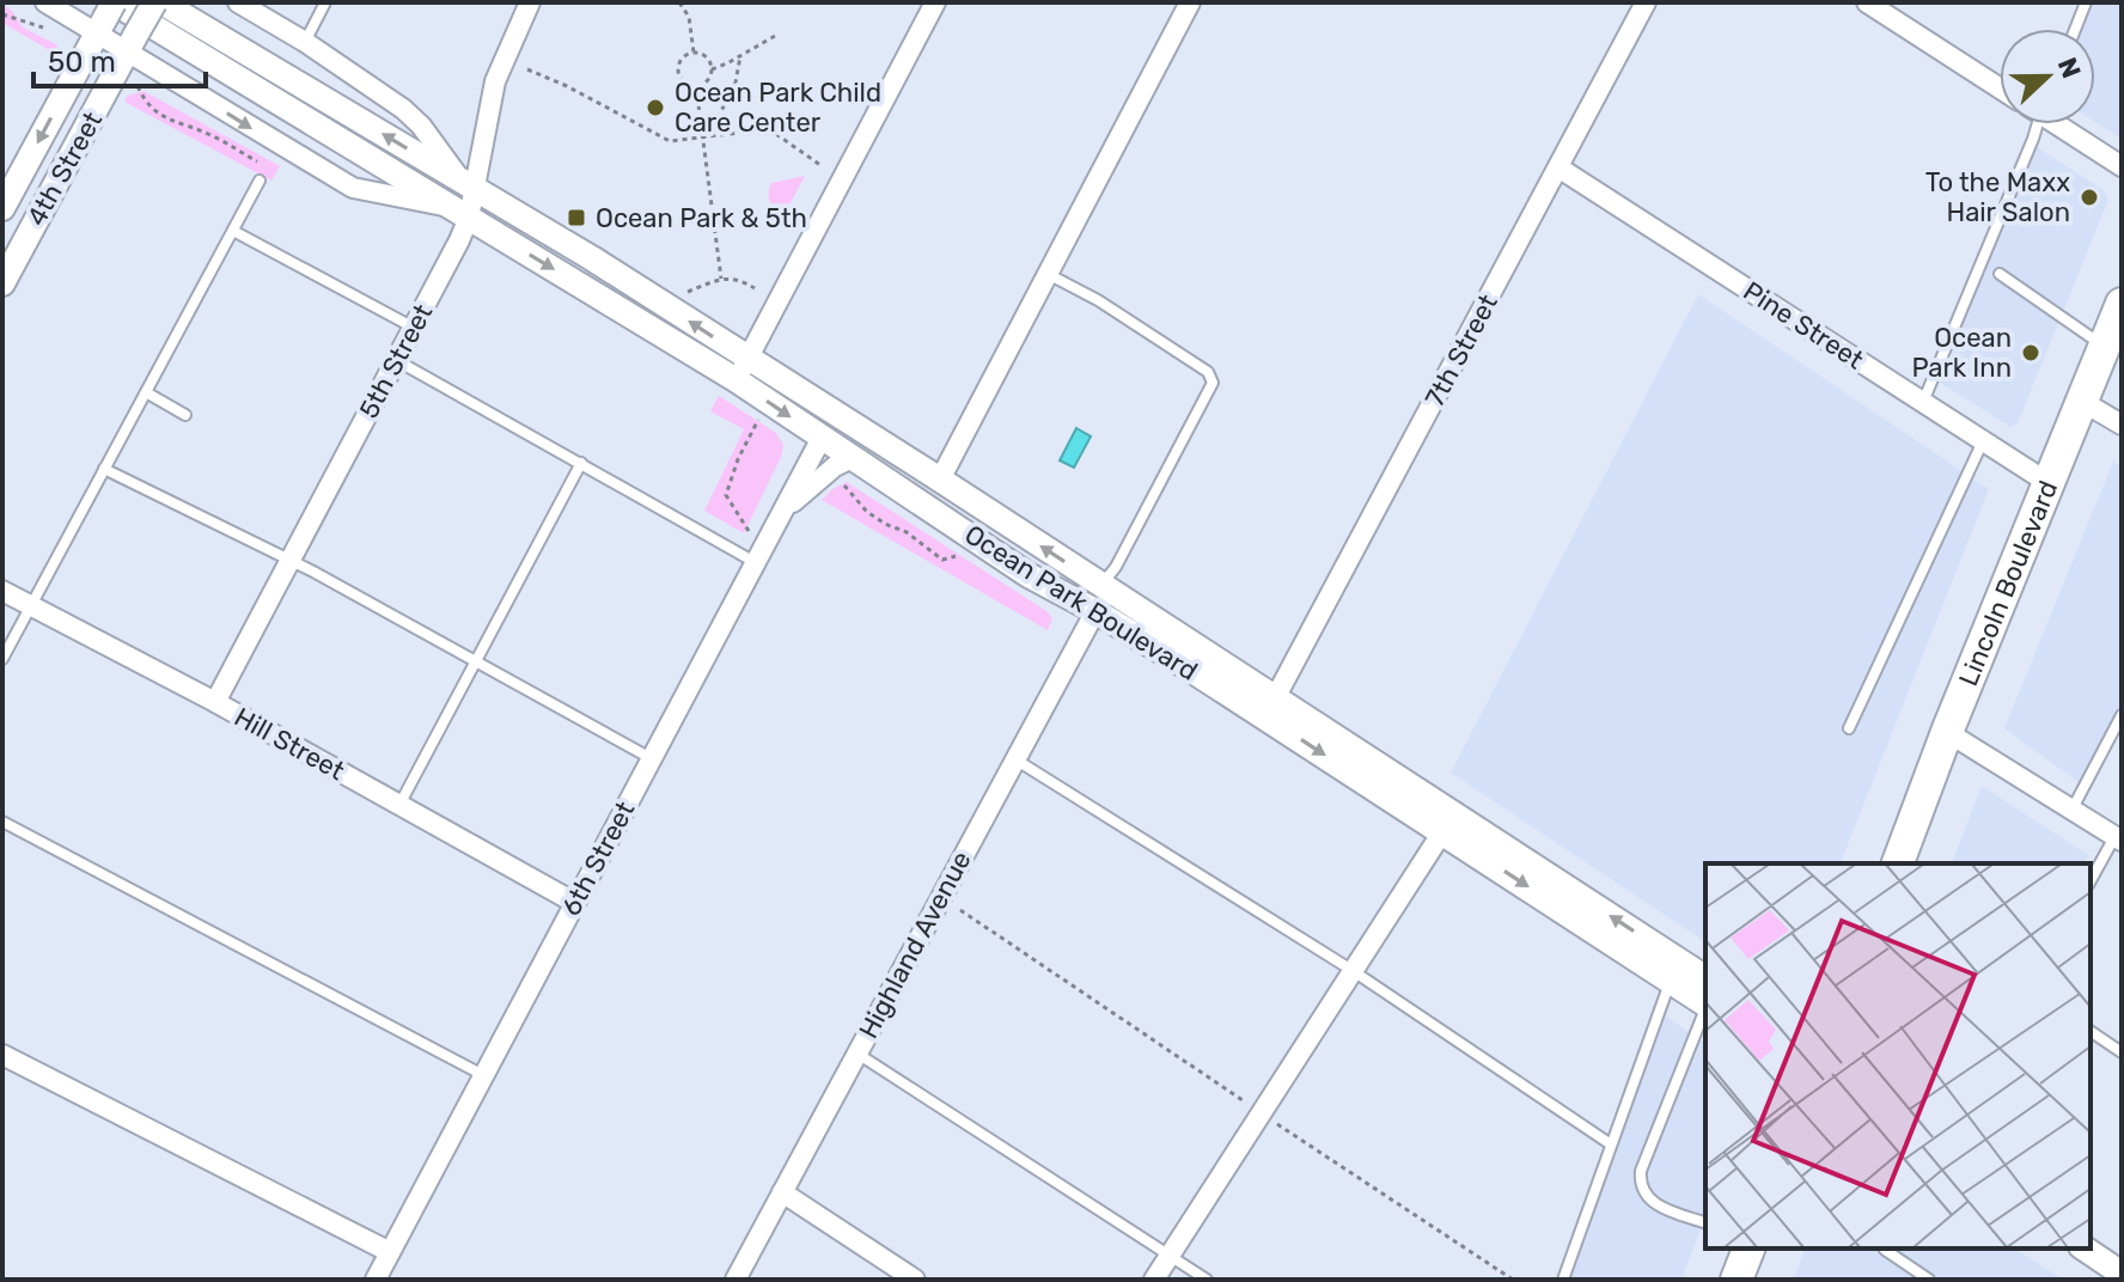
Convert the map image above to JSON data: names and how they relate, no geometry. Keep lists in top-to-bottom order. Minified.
{"streets":{"highway":["Lincoln Boulevard"],"street":["4th Street","Pine Street","7th Street","5th Street","Ocean Park Boulevard","Hill Street","6th Street","Highland Avenue"]},"crossings":[["4th Street","Ocean Park Boulevard"],["Pine Street","7th Street"],["Pine Street","Lincoln Boulevard"],["7th Street","Ocean Park Boulevard"],["5th Street","Ocean Park Boulevard"],["5th Street","Hill Street"],["Ocean Park Boulevard","6th Street"],["Ocean Park Boulevard","Highland Avenue"],["Hill Street","6th Street"]],"places":{"other":["Ocean Park Child Care Center","To the Maxx Hair Salon","Ocean Park Inn"],"transit":["Ocean Park & 5th"]},"scale_bar":"50 m","north":"right"}
